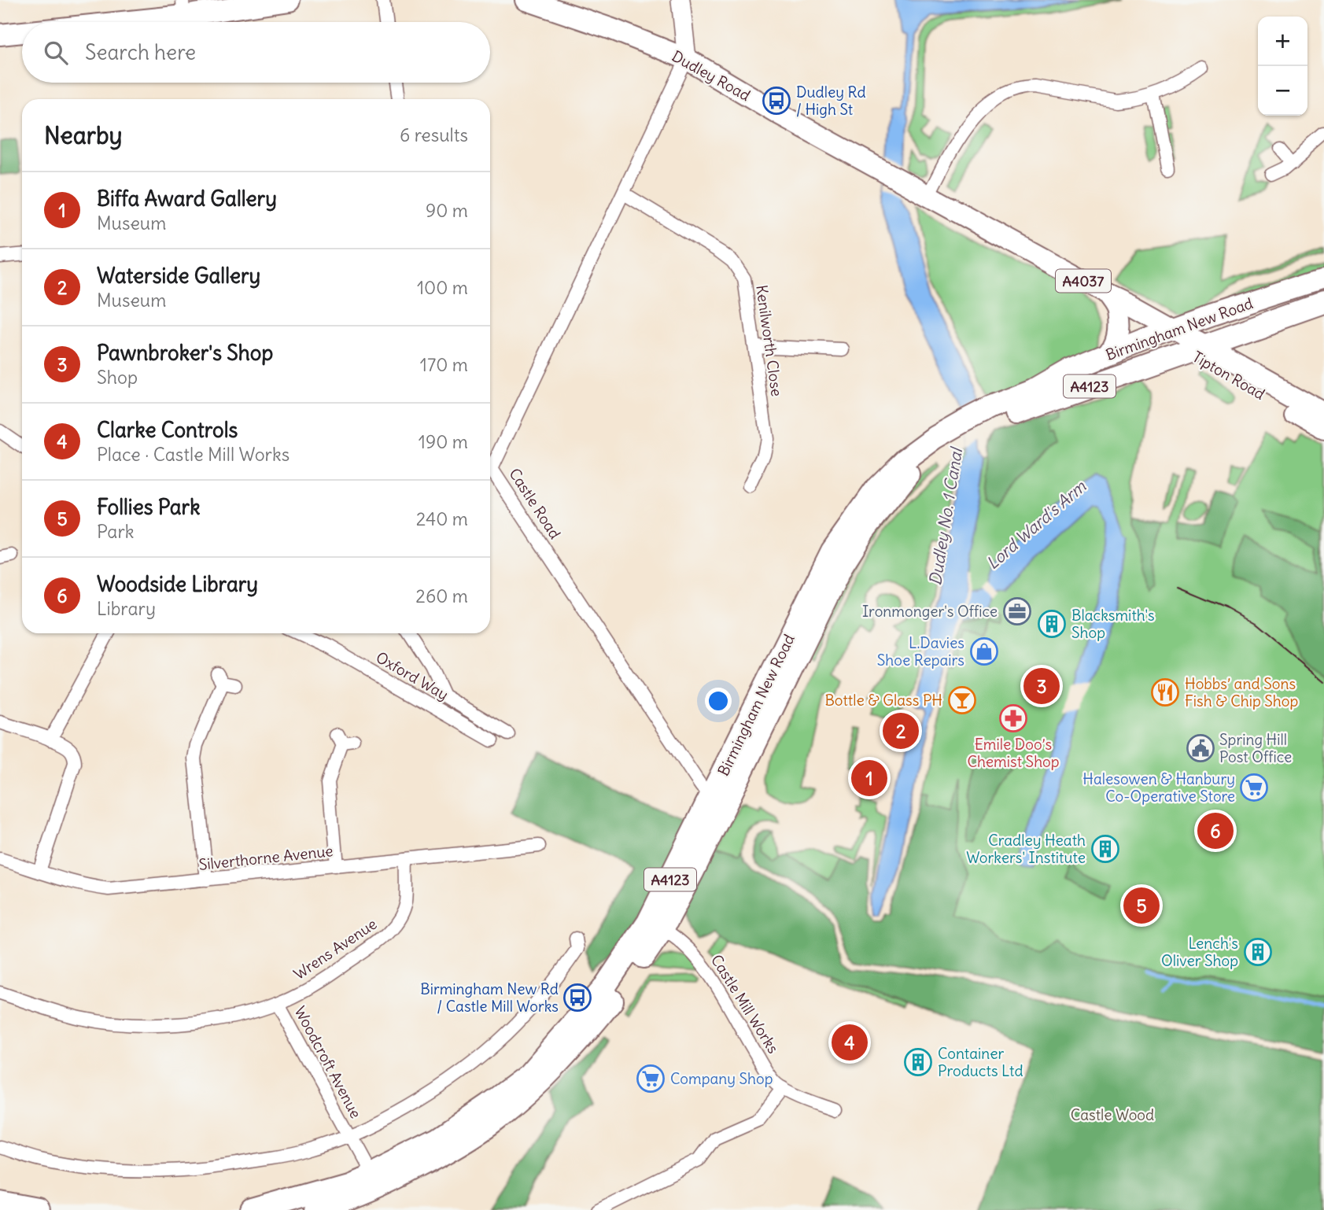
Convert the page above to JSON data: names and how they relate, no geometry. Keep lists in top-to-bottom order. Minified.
{"streets":{"highway":["Birmingham New Road","A4123"],"main road":["Dudley Road","A4037","Tipton Road"],"street":["Kenilworth Close","Castle Road","Oxford Way","Silverthorne Avenue","Wrens Avenue","Castle Mill Works","Woodcroft Avenue"]},"crossings":[["Dudley Road","A4037"],["Dudley Road","Castle Road"],["A4037","Tipton Road"],["Birmingham New Road","Tipton Road"],["Birmingham New Road","Castle Road"],["Birmingham New Road","Castle Mill Works"],["Birmingham New Road","Woodcroft Avenue"],["Kenilworth Close","Castle Road"],["Silverthorne Avenue","Wrens Avenue"],["Wrens Avenue","Woodcroft Avenue"]],"water":["Dudley No. 1 Canal","Lord Ward's Arm"],"parks":["Castle Wood"],"places":{"bus stop":["Dudley Rd / High St","Birmingham New Rd / Castle Mill Works"],"office":["Ironmonger's Office"],"building":["Blacksmith's Shop","Cradley Heath Workers' Institute","Lench's Oliver Shop","Container Products Ltd"],"shop":["L.Davies Shoe Repairs"],"restaurant":["Hobbs’ and Sons Fish & Chip Shop"],"bar":["Bottle & Glass PH"],"pharmacy":["Emile Doo’s Chemist Shop"],"public building":["Spring Hill Post Office"],"supermarket":["Halesowen & Hanbury Co-Operative Store","Company Shop"]},"page":{"map_buttons":["+","−"],"search":"Search here","heading":["Nearby","6 results"],"list":[{"mark":"1","name":"Biffa Award Gallery","note":"Museum","value":"90 m"},{"mark":"2","name":"Waterside Gallery","note":"Museum","value":"100 m"},{"mark":"3","name":"Pawnbroker's Shop","note":"Shop","value":"170 m"},{"mark":"4","name":"Clarke Controls","note":"Place · Castle Mill Works","value":"190 m"},{"mark":"5","name":"Follies Park","note":"Park","value":"240 m"},{"mark":"6","name":"Woodside Library","note":"Library","value":"260 m"}],"pins":["3","2","1","6","5","4"]}}
